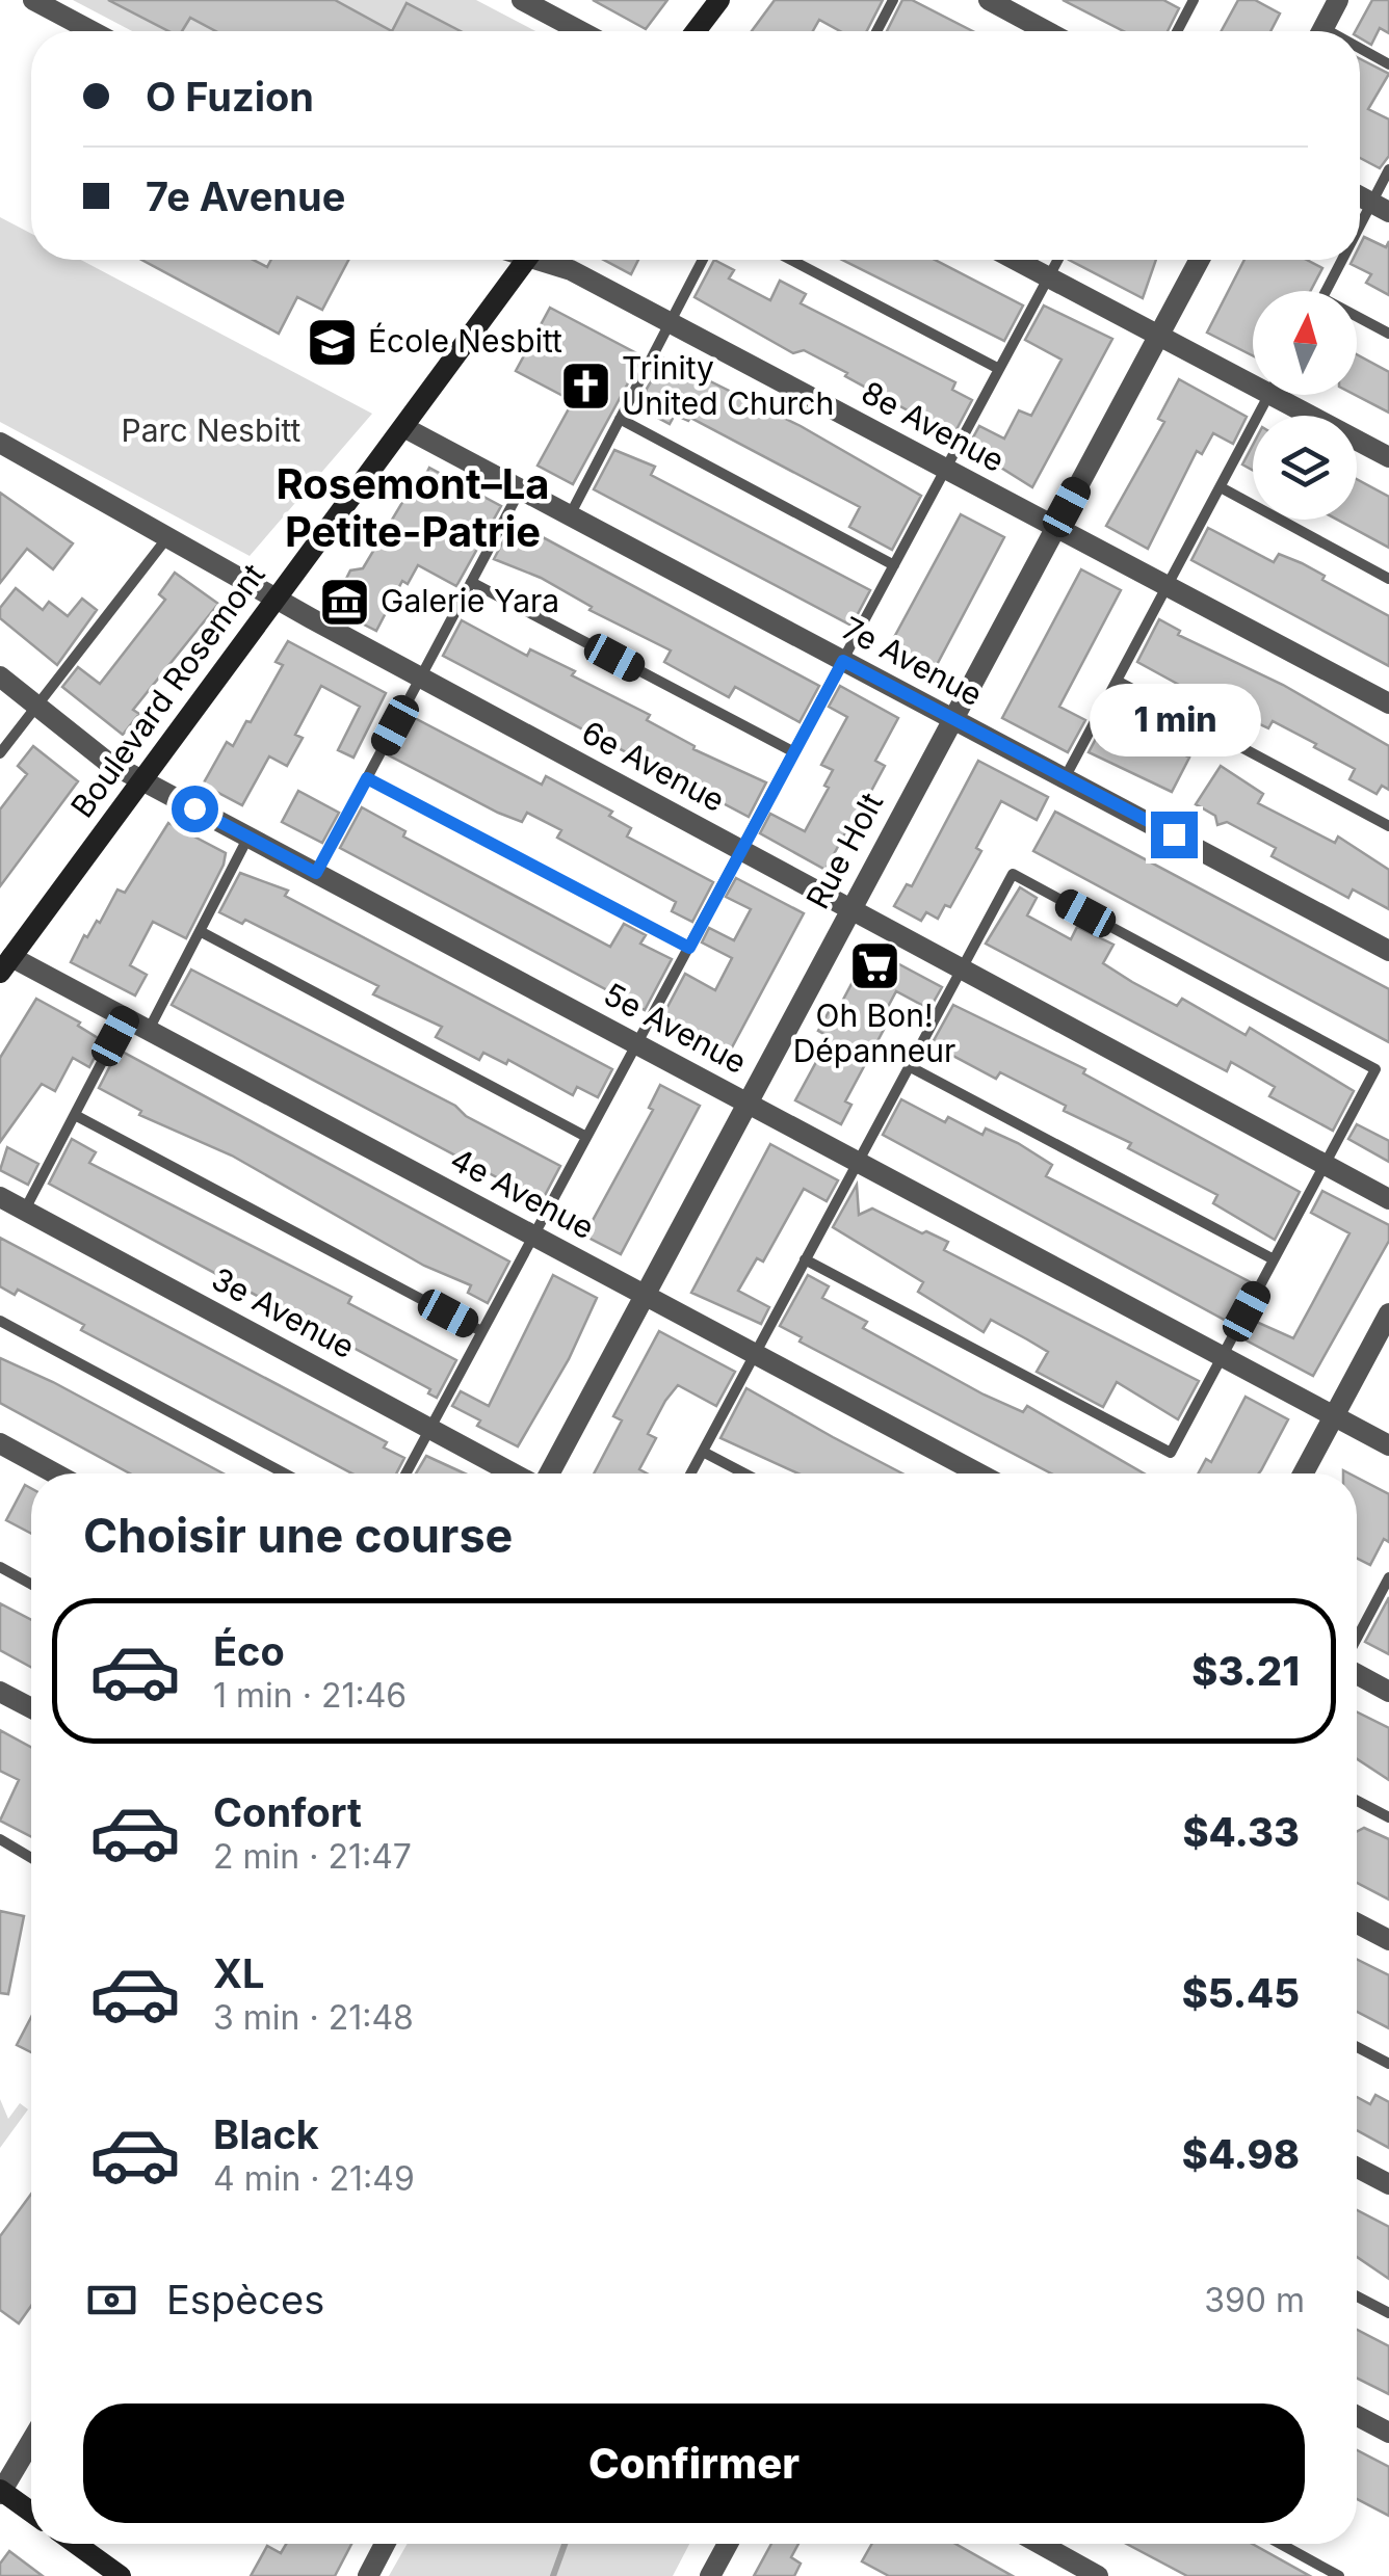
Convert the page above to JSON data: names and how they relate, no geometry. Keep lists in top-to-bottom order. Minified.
{"streets":{"main road":["Boulevard Rosemont"],"street":["8e Avenue","7e Avenue","6e Avenue","Rue Holt","5e Avenue","4e Avenue","3e Avenue"]},"crossings":[["8e Avenue","Rue Holt"],["7e Avenue","Boulevard Rosemont"],["7e Avenue","Rue Holt"],["Boulevard Rosemont","6e Avenue"],["Boulevard Rosemont","5e Avenue"],["Boulevard Rosemont","4e Avenue"],["6e Avenue","Rue Holt"],["Rue Holt","5e Avenue"],["Rue Holt","4e Avenue"]],"districts":["Rosemont–La Petite-Patrie"],"parks":["Parc Nesbitt"],"places":{"school or university":["École Nesbitt"],"church":["Trinity United Church"],"museum":["Galerie Yara"],"supermarket":["Oh Bon! Dépanneur"]},"north":"top","page":{"banner":["O Fuzion","7e Avenue"],"bubble":"1 min","heading":"Choisir une course","list":[{"name":"Éco","note":"1 min · 21:46","value":"$3.21"},{"name":"Confort","note":"2 min · 21:47","value":"$4.33"},{"name":"XL","note":"3 min · 21:48","value":"$5.45"},{"name":"Black","note":"4 min · 21:49","value":"$4.98"}],"pay":["Espèces","390 m"],"buttons":"Confirmer"}}
